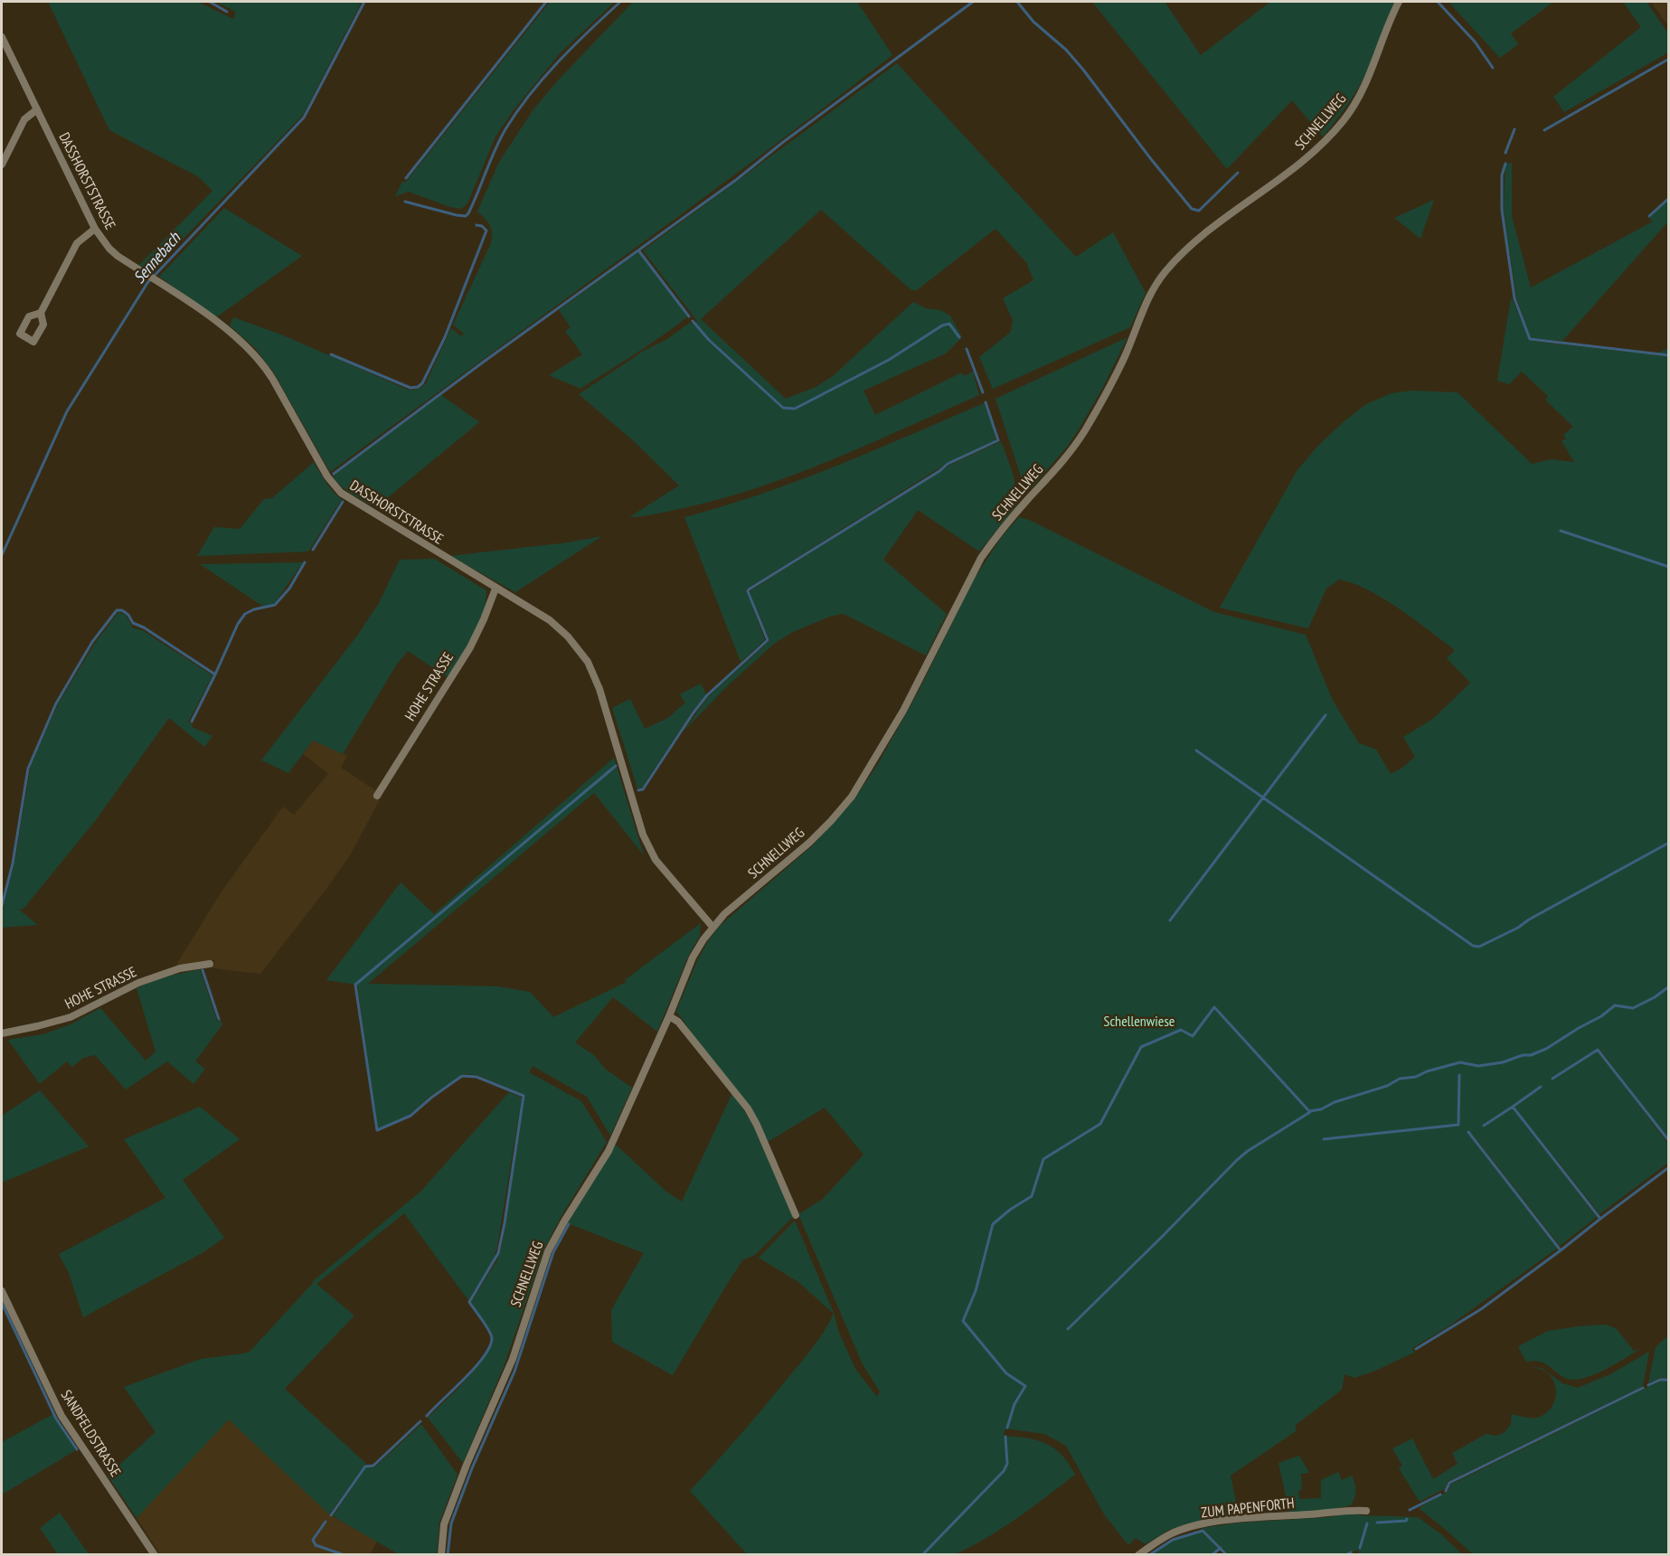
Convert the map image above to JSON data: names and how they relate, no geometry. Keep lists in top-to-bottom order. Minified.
{"streets":{"street":["SCHNELLWEG","DASSHORSTSTRASSE","HOHE STRASSE","SANDFELDSTRASSE","ZUM PAPENFORTH"]},"crossings":[["SCHNELLWEG","DASSHORSTSTRASSE"],["DASSHORSTSTRASSE","HOHE STRASSE"]],"water":["Sennebach"],"parks":["Schellenwiese"]}
